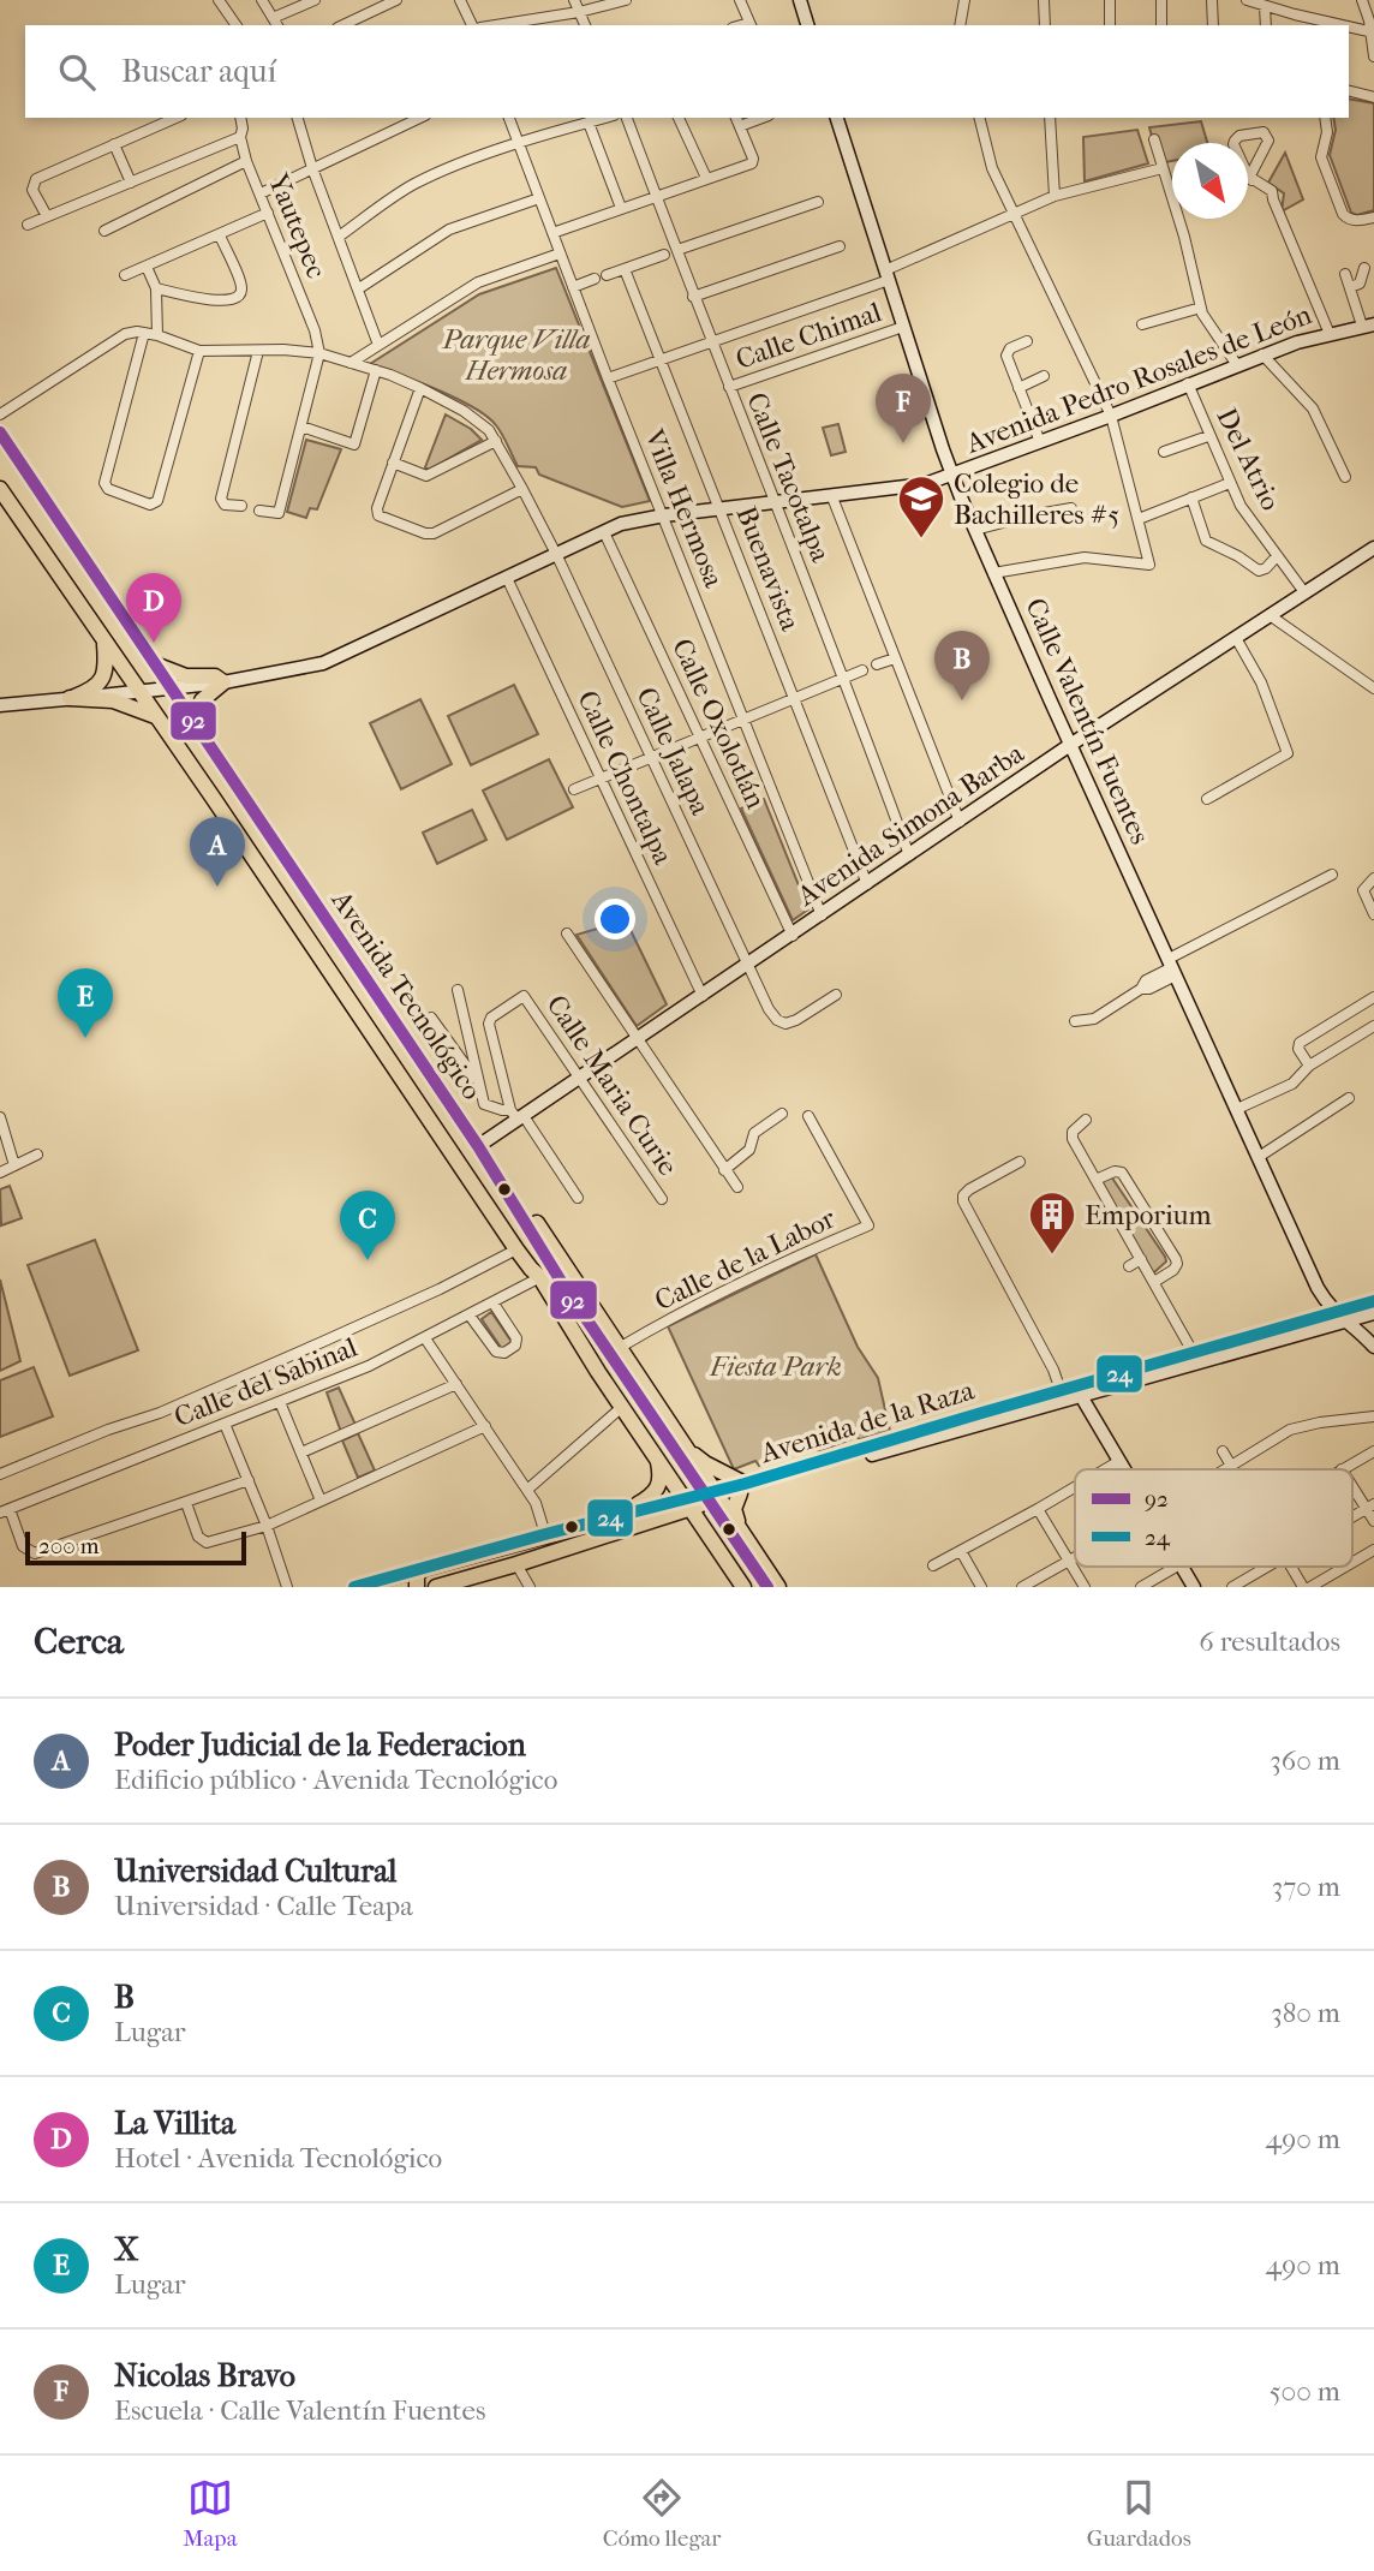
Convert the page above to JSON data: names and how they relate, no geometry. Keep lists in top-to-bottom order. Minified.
{"streets":{"main road":["Avenida Pedro Rosales de León","Calle Valentín Fuentes","Avenida Simona Barba","Avenida Tecnológico","Avenida de la Raza"],"street":["Yautepec","Calle Chimal","Del Atrio","Calle Tacotalpa","Villa Hermosa","Buenavista","Calle Oxolotlán","Calle Jalapa","Calle Chontalpa","Calle Maria Curie","Calle de la Labor","Calle del Sabinal"]},"crossings":[["Yautepec","Calle Jalapa"],["Calle Chimal","Calle Tacotalpa"],["Calle Chimal","Calle Valentín Fuentes"],["Avenida Pedro Rosales de León","Del Atrio"],["Avenida Pedro Rosales de León","Calle Tacotalpa"],["Avenida Pedro Rosales de León","Villa Hermosa"],["Avenida Pedro Rosales de León","Buenavista"],["Avenida Pedro Rosales de León","Calle Valentín Fuentes"],["Avenida Pedro Rosales de León","Calle Oxolotlán"],["Avenida Pedro Rosales de León","Calle Jalapa"],["Avenida Pedro Rosales de León","Calle Chontalpa"],["Avenida Pedro Rosales de León","Avenida Tecnológico"],["Del Atrio","Avenida Simona Barba"],["Calle Tacotalpa","Avenida Simona Barba"],["Villa Hermosa","Avenida Simona Barba"],["Buenavista","Avenida Simona Barba"],["Calle Valentín Fuentes","Avenida Simona Barba"],["Calle Valentín Fuentes","Avenida de la Raza"],["Calle Oxolotlán","Avenida Simona Barba"],["Calle Jalapa","Avenida Simona Barba"],["Calle Chontalpa","Avenida Simona Barba"],["Avenida Simona Barba","Avenida Tecnológico"],["Avenida Simona Barba","Calle Maria Curie"],["Avenida Tecnológico","Calle del Sabinal"]],"parks":["Parque Villa Hermosa","Fiesta Park"],"places":{"school or university":["Colegio de Bachilleres #5"],"building":["Emporium"]},"lines":["transit line 92","transit line 24"],"legend":["92","24"],"scale_bar":"200 m","north":"bottom right","page":{"search":"Buscar aquí","pins":["F","D","B","A","E","C"],"scale":"200 m","heading":["Cerca","6 resultados"],"list":[{"mark":"A","name":"Poder Judicial de la Federacion","note":"Edificio público · Avenida Tecnológico","value":"360 m"},{"mark":"B","name":"Universidad Cultural","note":"Universidad · Calle Teapa","value":"370 m"},{"mark":"C","name":"B","note":"Lugar","value":"380 m"},{"mark":"D","name":"La Villita","note":"Hotel · Avenida Tecnológico","value":"490 m"},{"mark":"E","name":"X","note":"Lugar","value":"490 m"},{"mark":"F","name":"Nicolas Bravo","note":"Escuela · Calle Valentín Fuentes","value":"500 m"}],"nav":["Mapa","Cómo llegar","Guardados"]}}
